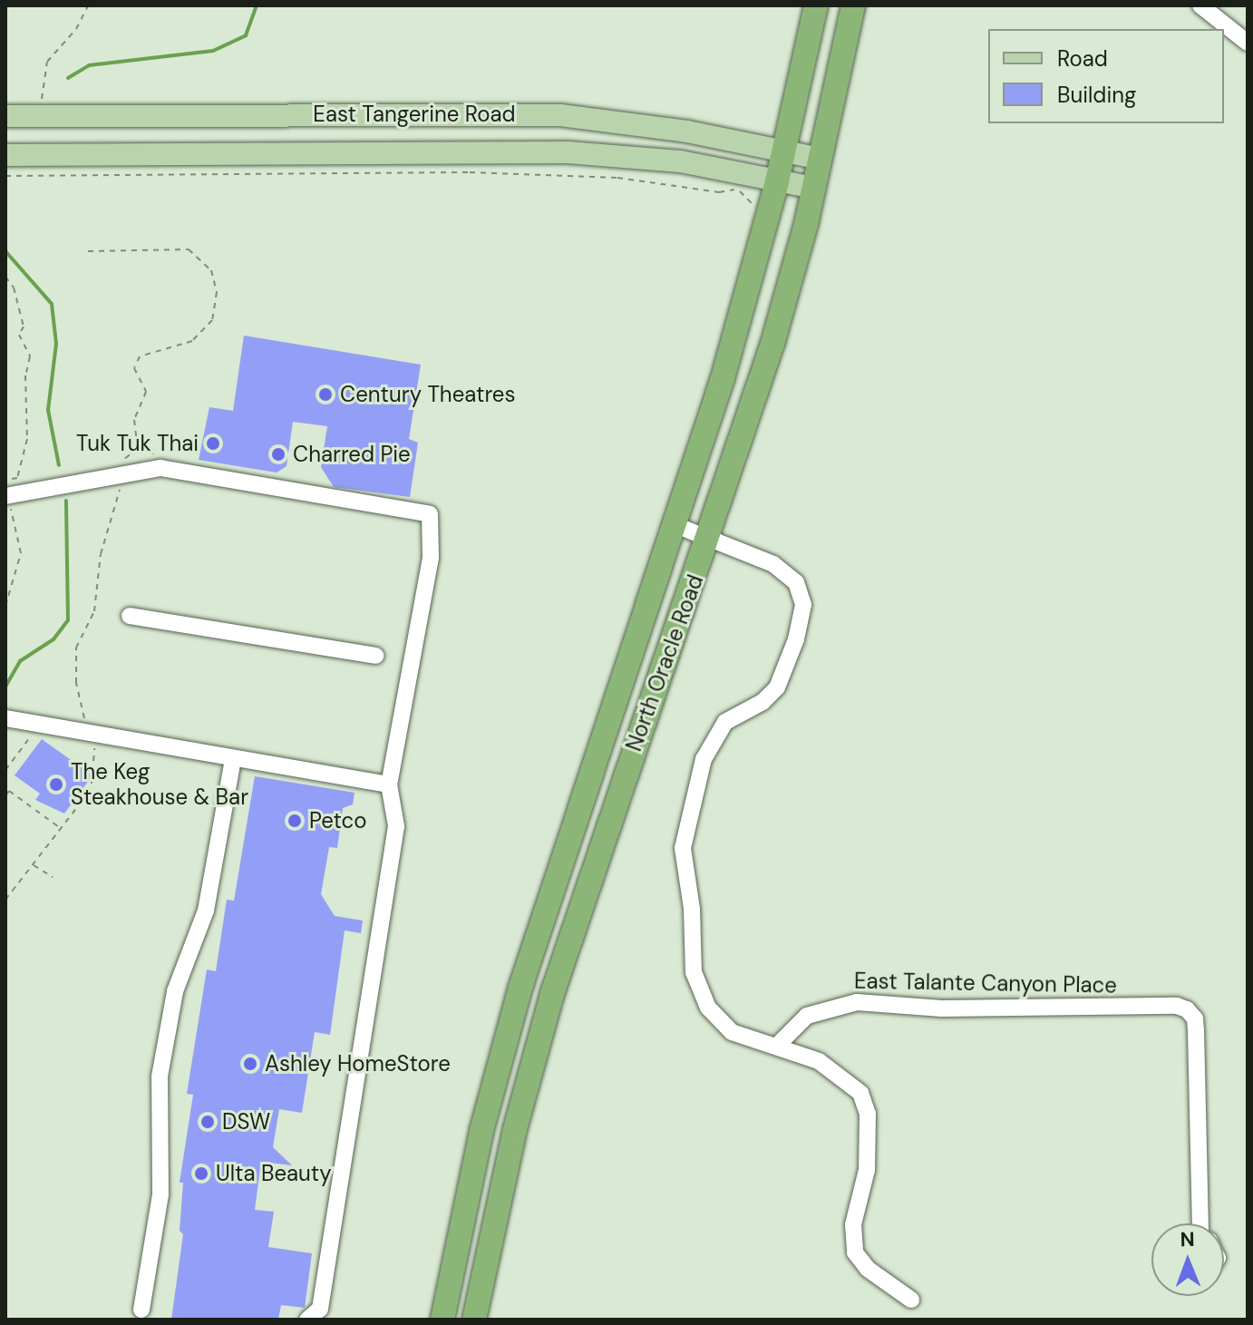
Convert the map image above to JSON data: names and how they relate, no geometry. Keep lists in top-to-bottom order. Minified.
{"streets":{"highway":["North Oracle Road"],"main road":["East Tangerine Road"],"street":["East Talante Canyon Place"]},"crossings":[["East Tangerine Road","North Oracle Road"]],"places":["Century Theatres","Tuk Tuk Thai","Charred Pie","The Keg Steakhouse & Bar","Petco","Ashley HomeStore","DSW","Ulta Beauty"],"legend":["Road","Building"],"north":"top"}
